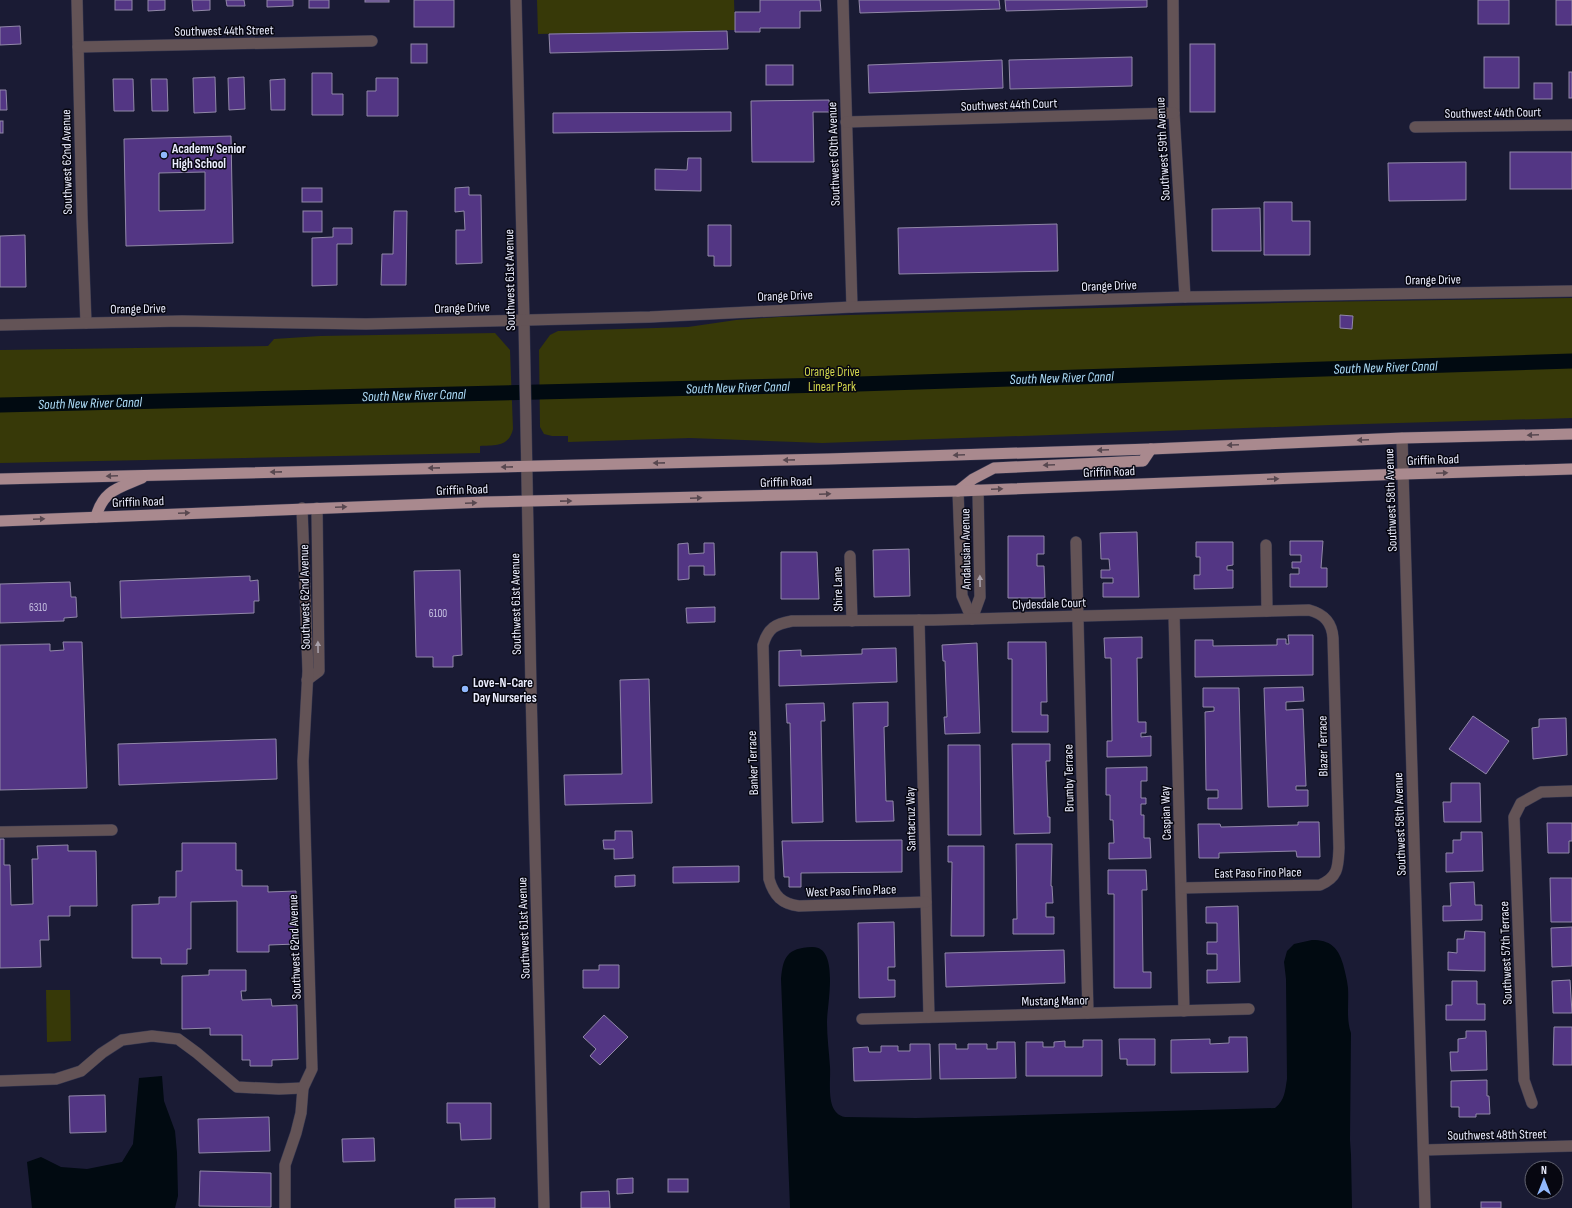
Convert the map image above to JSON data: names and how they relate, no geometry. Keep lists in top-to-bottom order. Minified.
{"streets":{"main road":["Griffin Road"],"street":["Southwest 44th Street","Southwest 44th Court","Southwest 59th Avenue","Southwest 60th Avenue","Southwest 62nd Avenue","Orange Drive","Southwest 61st Avenue","Southwest 58th Avenue","Andalusian Avenue","Shire Lane","Clydesdale Court","Blazer Terrace","Banker Terrace","Brumby Terrace","Caspian Way","Santacruz Way","East Paso Fino Place","West Paso Fino Place","Southwest 57th Terrace","Mustang Manor","Southwest 48th Street"]},"crossings":[["Southwest 44th Street","Southwest 62nd Avenue"],["Southwest 44th Court","Southwest 59th Avenue"],["Southwest 44th Court","Southwest 60th Avenue"],["Southwest 59th Avenue","Orange Drive"],["Southwest 60th Avenue","Orange Drive"],["Southwest 62nd Avenue","Orange Drive"],["Southwest 62nd Avenue","Griffin Road"],["Orange Drive","Southwest 61st Avenue"],["Southwest 61st Avenue","Griffin Road"],["Griffin Road","Southwest 58th Avenue"],["Griffin Road","Andalusian Avenue"],["Southwest 58th Avenue","Southwest 48th Street"],["Andalusian Avenue","Clydesdale Court"],["Shire Lane","Clydesdale Court"],["Clydesdale Court","Blazer Terrace"],["Clydesdale Court","Banker Terrace"],["Clydesdale Court","Brumby Terrace"],["Clydesdale Court","Caspian Way"],["Clydesdale Court","Santacruz Way"],["Blazer Terrace","East Paso Fino Place"],["Banker Terrace","West Paso Fino Place"],["Brumby Terrace","Mustang Manor"],["Caspian Way","East Paso Fino Place"],["Caspian Way","Mustang Manor"],["Santacruz Way","West Paso Fino Place"],["Santacruz Way","Mustang Manor"]],"water":["South New River Canal"],"parks":["Orange Drive Linear Park"],"places":["Academy Senior High School","Love-N-Care Day Nurseries"],"house_numbers":["6310","6100"],"north":"top"}
